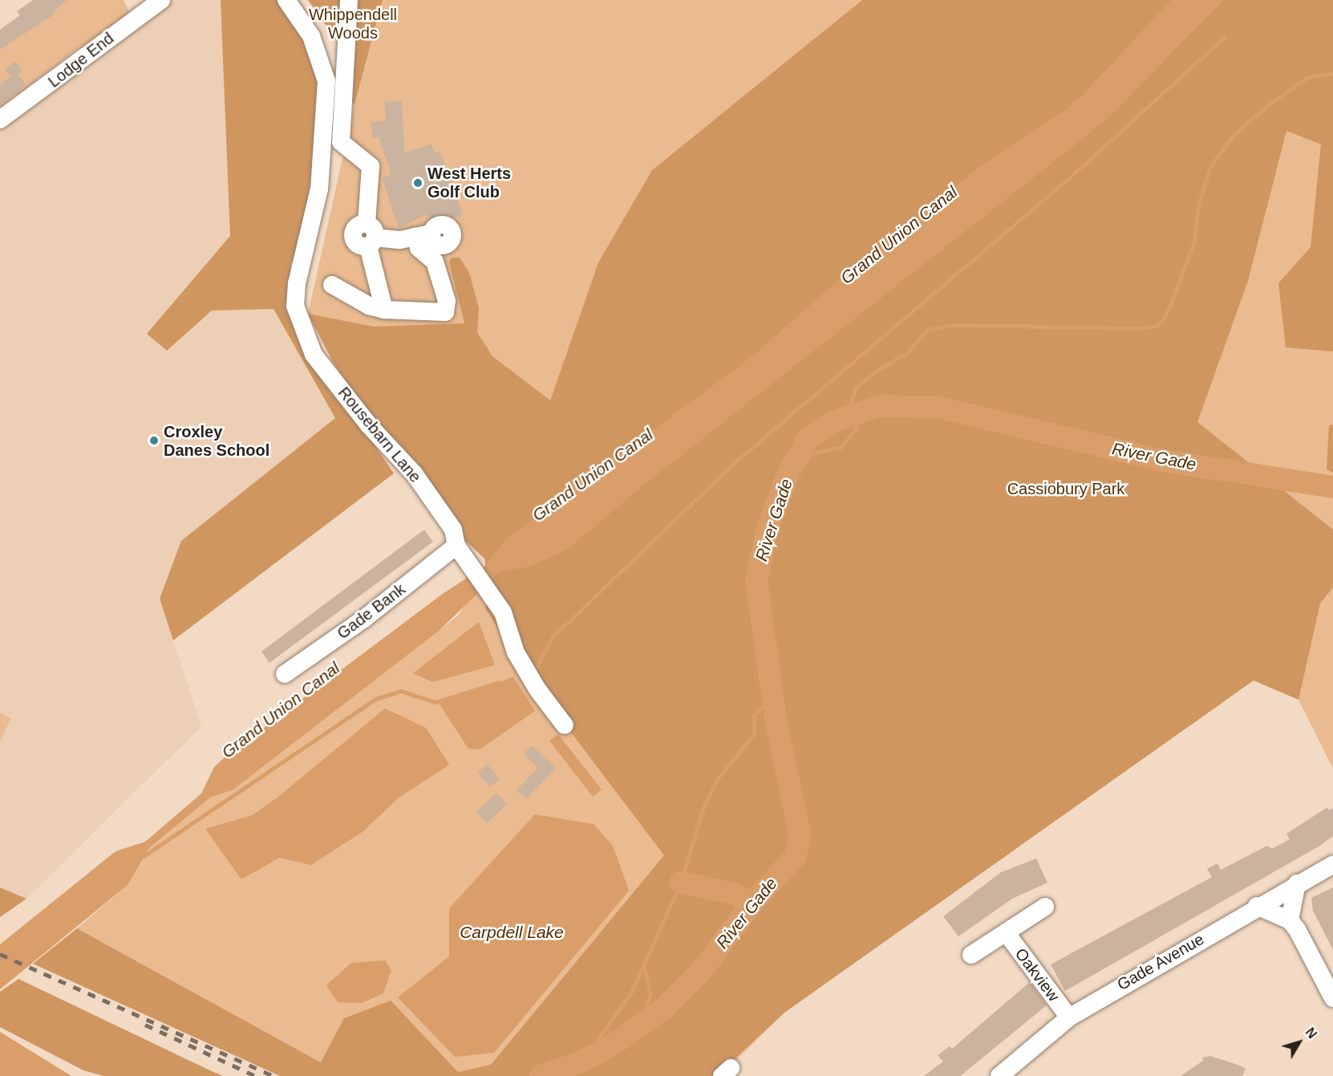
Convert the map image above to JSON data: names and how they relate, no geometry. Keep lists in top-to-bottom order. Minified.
{"streets":{"street":["Lodge End","Rousebarn Lane","Gade Bank","Gade Avenue","Oakview"]},"crossings":[["Rousebarn Lane","Gade Bank"],["Gade Avenue","Oakview"]],"water":["Grand Union Canal","River Gade","Carpdell Lake"],"parks":["Whippendell Woods","Cassiobury Park"],"places":["West Herts Golf Club","Croxley Danes School"],"north":"top right"}
